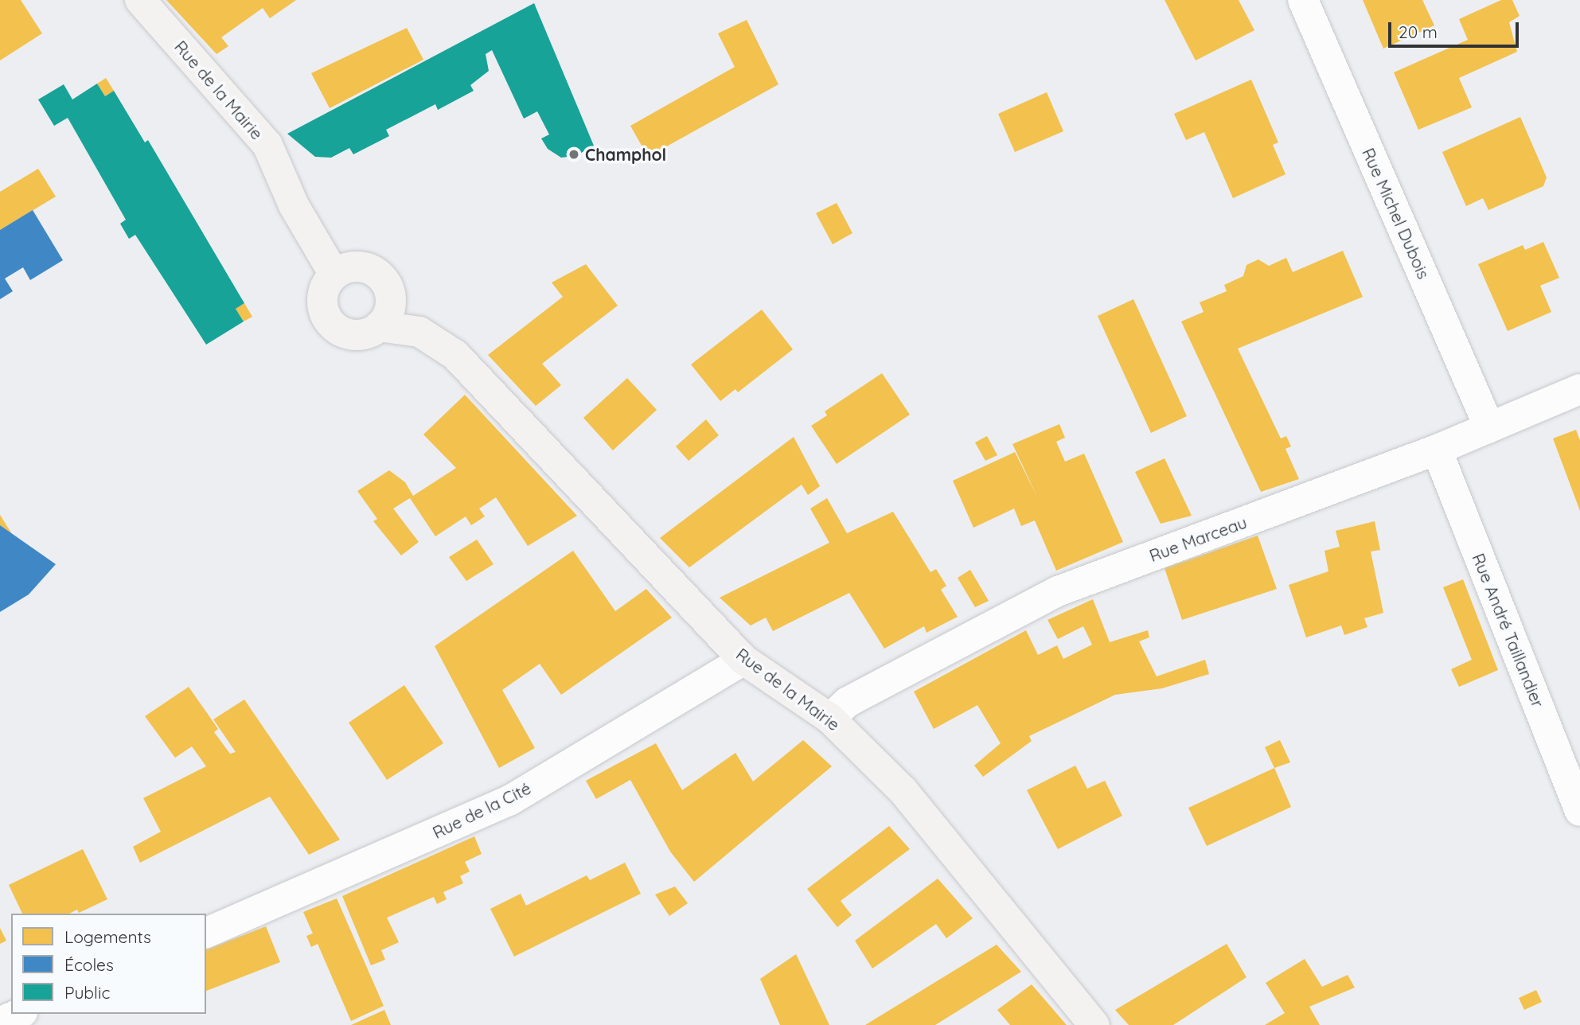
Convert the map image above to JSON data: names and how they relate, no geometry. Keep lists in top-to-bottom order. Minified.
{"streets":{"street":["Rue de la Mairie","Rue Michel Dubois","Rue Marceau","Rue André Taillandier","Rue de la Cité"]},"crossings":[["Rue de la Mairie","Rue Marceau"],["Rue de la Mairie","Rue de la Cité"],["Rue Michel Dubois","Rue Marceau"],["Rue Marceau","Rue André Taillandier"]],"places":["Champhol"],"legend":["Logements","Écoles","Public"],"scale_bar":"20 m"}
